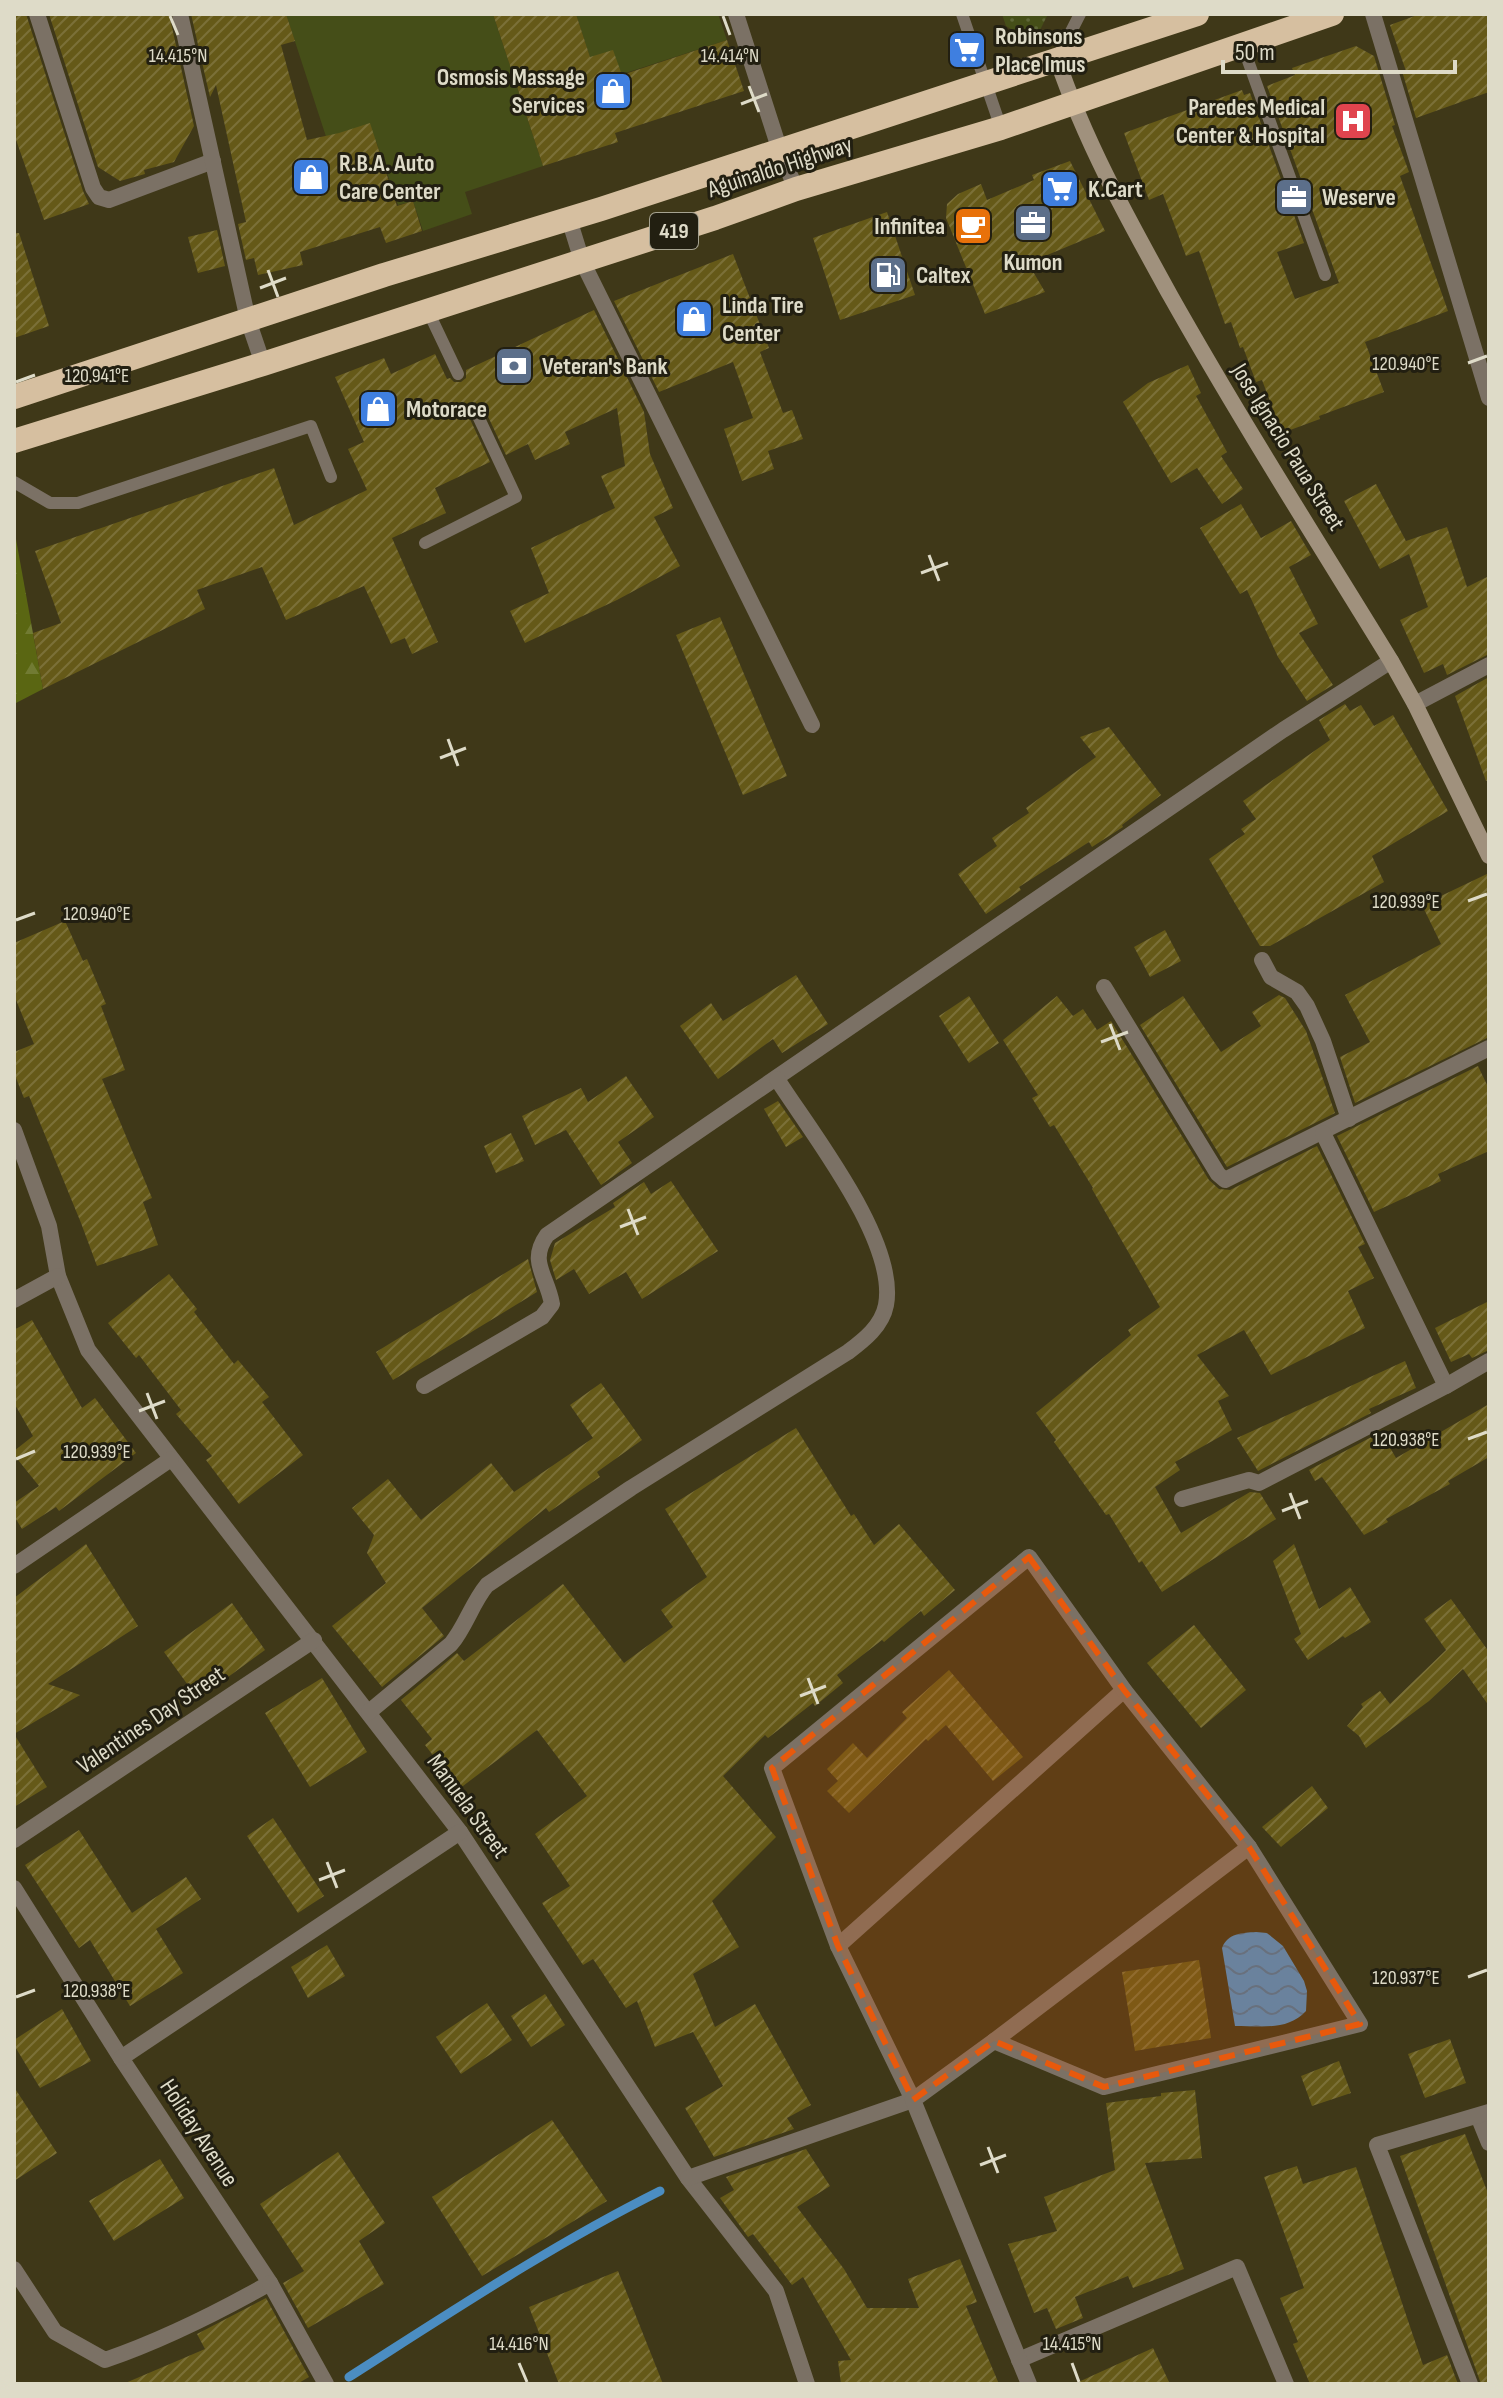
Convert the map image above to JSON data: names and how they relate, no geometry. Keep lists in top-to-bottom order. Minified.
{"streets":{"highway":["Aguinaldo Highway","419"],"street":["Jose Ignacio Paua Street","Valentines Day Street","Manuela Street","Holiday Avenue"]},"crossings":[["Aguinaldo Highway","Jose Ignacio Paua Street"],["Valentines Day Street","Manuela Street"]],"places":{"supermarket":["Robinsons Place Imus","K.Cart"],"shop":["Osmosis Massage Services","R.B.A. Auto Care Center","Linda Tire Center","Motorace"],"hospital":["Paredes Medical Center & Hospital"],"office":["Weserve","Kumon"],"cafe":["Infinitea"],"fuel station":["Caltex"],"bank":["Veteran's Bank"]},"scale_bar":"50 m","coordinates":["14.415°N","14.414°N","120.940°E","120.941°E","120.939°E","120.938°E","120.937°E","14.416°N"]}
